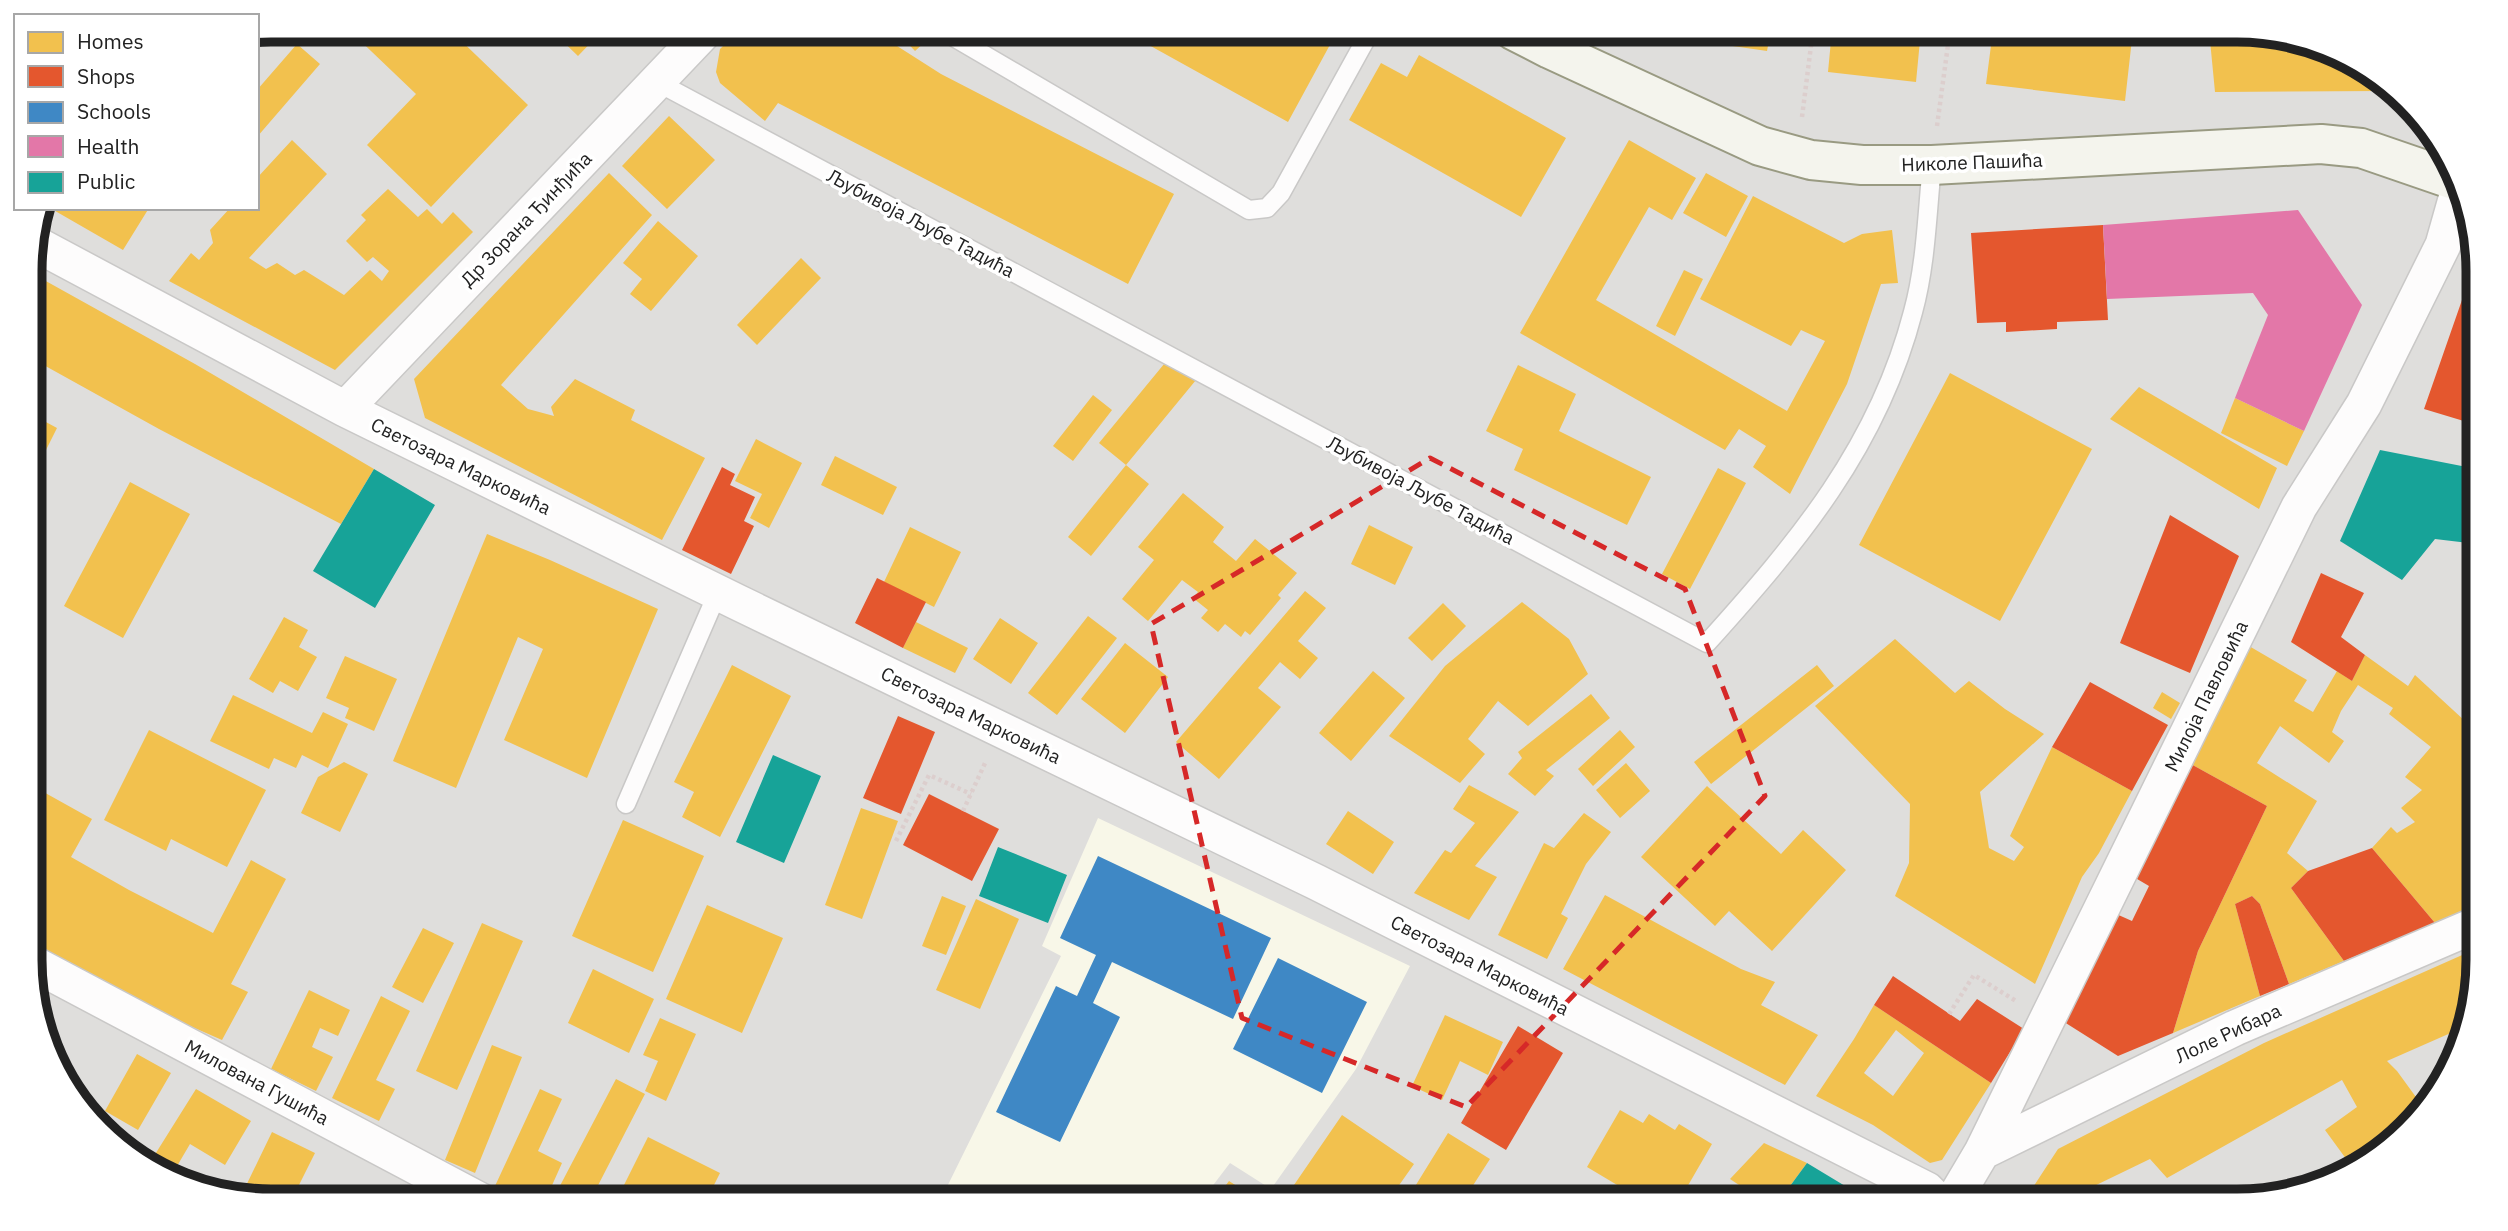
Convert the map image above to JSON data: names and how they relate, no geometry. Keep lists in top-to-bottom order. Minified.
{"streets":{"street":["Николе Пашића","Др Зорана Ђинђића","Светозара Марковића","Милоја Павловића","Лоле Рибара","Милована Гушића"],"lane":["Љубивоја Љубе Тадића"]},"crossings":[["Николе Пашића","Љубивоја Љубе Тадића"],["Др Зорана Ђинђића","Љубивоја Љубе Тадића"],["Др Зорана Ђинђића","Светозара Марковића"],["Милоја Павловића","Лоле Рибара"]],"legend":["Homes","Shops","Schools","Health","Public"]}
